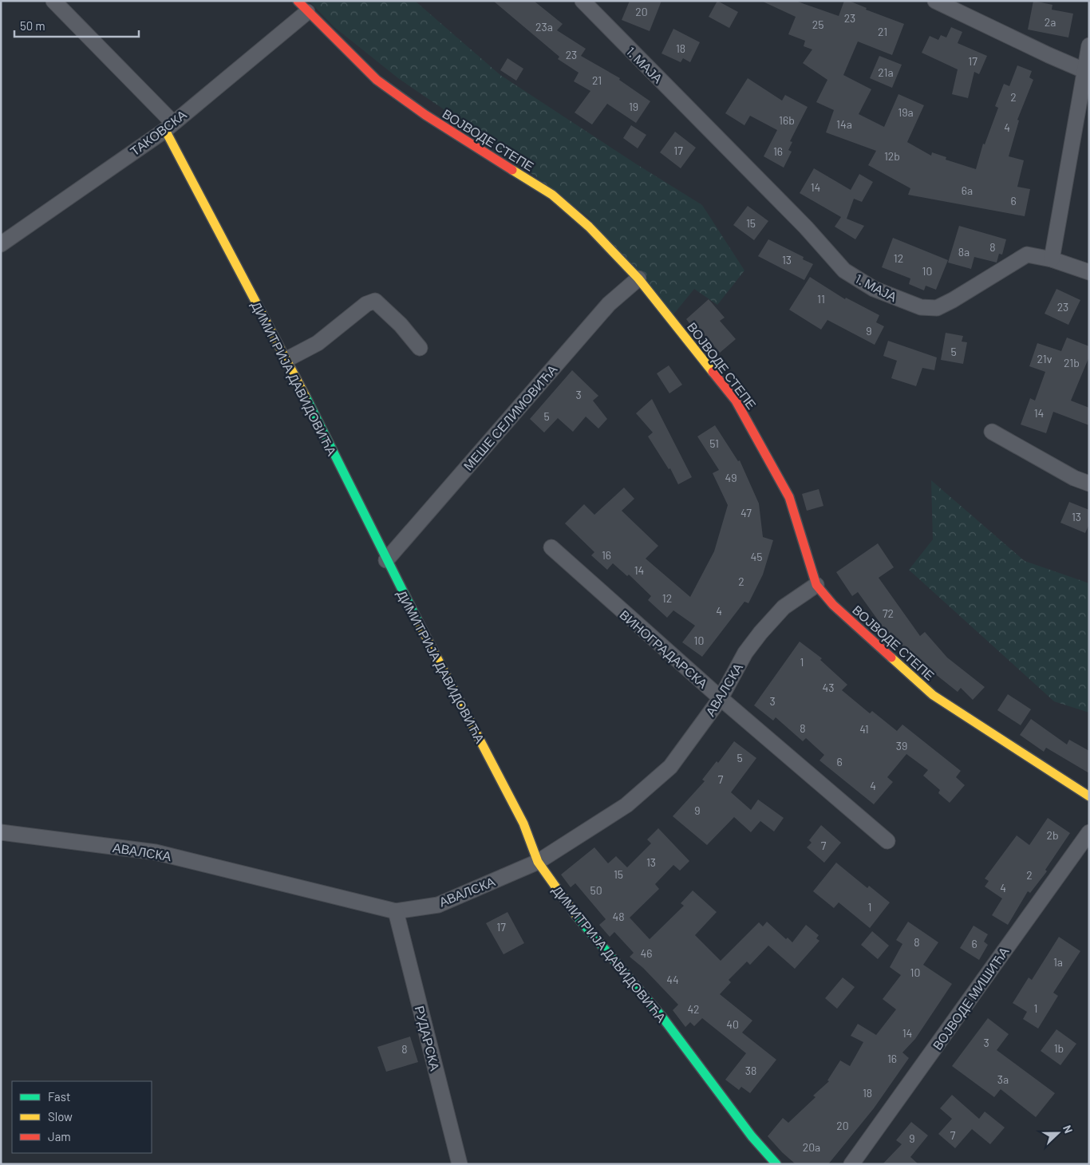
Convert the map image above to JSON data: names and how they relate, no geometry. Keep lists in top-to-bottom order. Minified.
{"streets":{"street":["1. МАЈА","ТАКОВСКА","ВОЈВОДЕ СТЕПЕ","ДИМИТРИЈА ДАВИДОВИЋА","МЕШЕ СЕЛИМОВИЋА","ВИНОГРАДАРСКА","АВАЛСКА","ВОЈВОДЕ МИШИЋА","РУДАРСКА"]},"crossings":[["ТАКОВСКА","ВОЈВОДЕ СТЕПЕ"],["ТАКОВСКА","ДИМИТРИЈА ДАВИДОВИЋА"],["ВОЈВОДЕ СТЕПЕ","МЕШЕ СЕЛИМОВИЋА"],["ВОЈВОДЕ СТЕПЕ","АВАЛСКА"],["ДИМИТРИЈА ДАВИДОВИЋА","МЕШЕ СЕЛИМОВИЋА"],["ДИМИТРИЈА ДАВИДОВИЋА","АВАЛСКА"],["ВИНОГРАДАРСКА","АВАЛСКА"],["АВАЛСКА","РУДАРСКА"]],"house_numbers":["20","23","2a","25","23a","21","18","23","17","21a","21","2","19","19a","16b","14a","4","17","16","12b","14","6a","6","15","8","8a","12","13","10","11","23","9","5","21v","21b","3","14","5","51","49","47","13","16","45","14","2","12","4","72","10","1","43","3","8","41","39","5","6","7","4","9","2b","7","13","15","2","4","50","1","48","17","8","6","46","1a","10","44","1","42","40","14","3","1b","8","16","38","3a","18","20","7","9","20a"],"legend":["Fast","Slow","Jam"],"scale_bar":"50 m","north":"right"}
